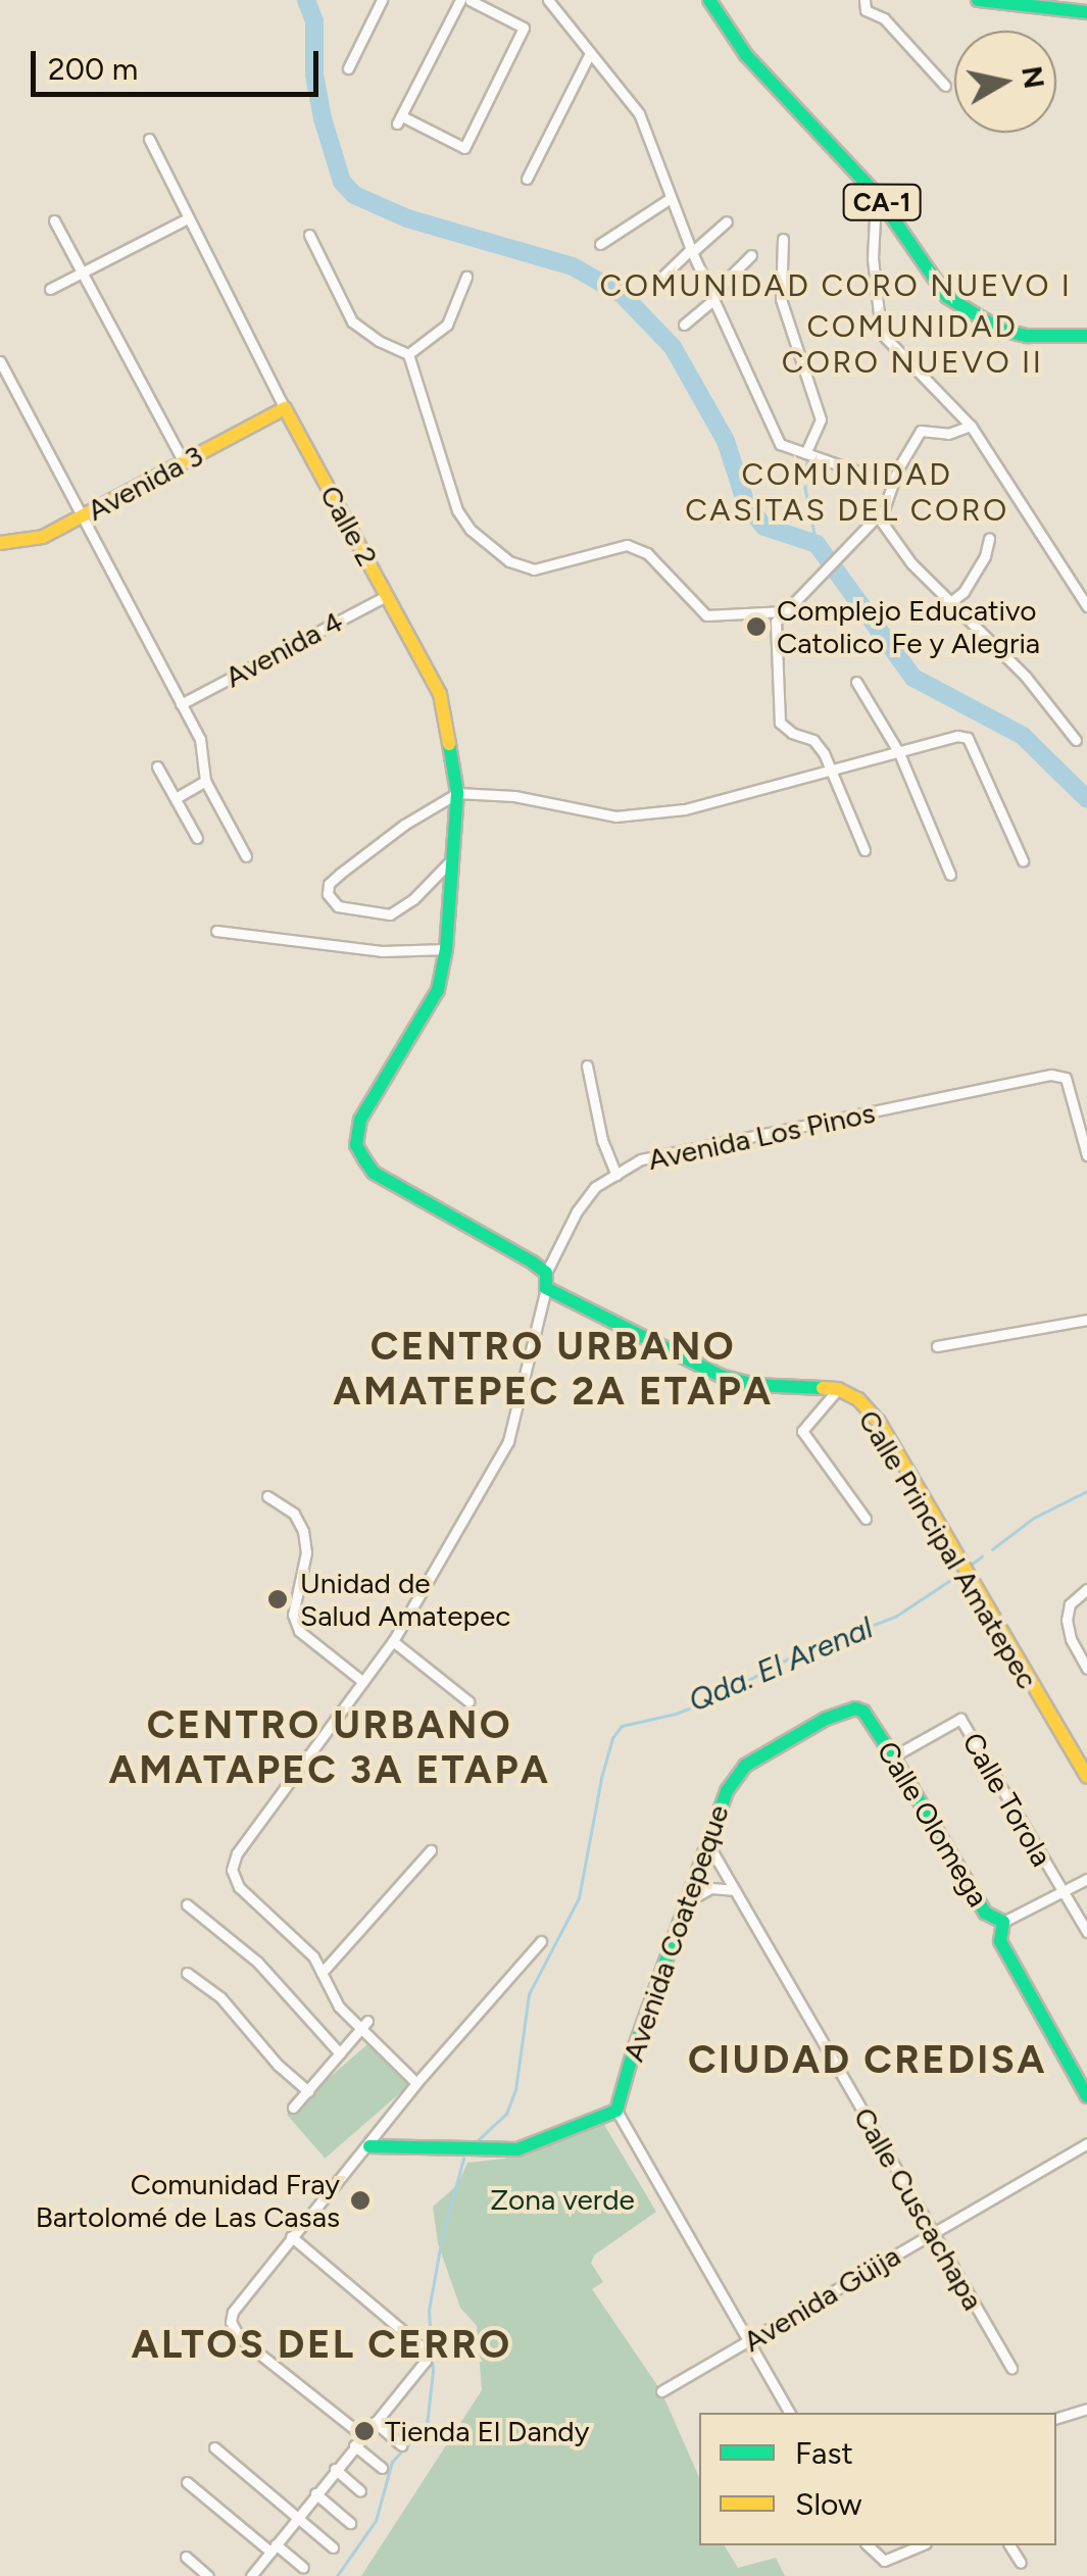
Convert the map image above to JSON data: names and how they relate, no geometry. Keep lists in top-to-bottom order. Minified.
{"streets":{"main road":["CA-1","Avenida 3","Calle 2","Calle Principal Amatepec","Calle Olomega","Avenida Coatepeque"],"street":["Avenida 4","Avenida Los Pinos","Calle Torola","Calle Cuscachapa","Avenida Güija"]},"crossings":[["Avenida 3","Calle 2"],["Calle 2","Avenida 4"],["Calle 2","Calle Principal Amatepec"],["Avenida Los Pinos","Calle Principal Amatepec"],["Calle Torola","Calle Olomega"],["Calle Olomega","Avenida Coatepeque"],["Avenida Coatepeque","Calle Cuscachapa"],["Calle Cuscachapa","Avenida Güija"]],"districts":["COMUNIDAD CORO NUEVO I","COMUNIDAD CORO NUEVO II","COMUNIDAD CASITAS DEL CORO","CENTRO URBANO AMATEPEC 2A ETAPA","CENTRO URBANO AMATAPEC 3A ETAPA","CIUDAD CREDISA","ALTOS DEL CERRO"],"water":["Qda. El Arenal"],"parks":["Zona verde"],"places":["Complejo Educativo Catolico Fe y Alegria","Unidad de Salud Amatepec","Comunidad Fray Bartolomé de Las Casas","Tienda El Dandy"],"legend":["Fast","Slow"],"scale_bar":"200 m","north":"right"}
